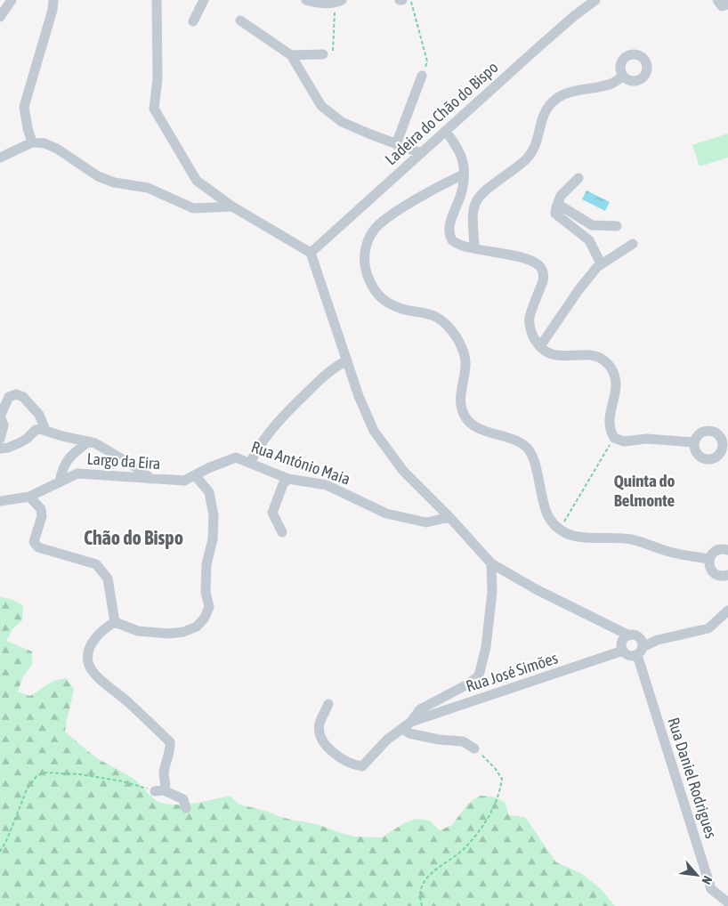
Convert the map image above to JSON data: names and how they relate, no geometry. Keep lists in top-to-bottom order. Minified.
{"streets":{"street":["Ladeira do Chão do Bispo","Largo da Eira","Rua António Maia","Rua José Simões","Rua Daniel Rodrigues"]},"crossings":[["Largo da Eira","Rua António Maia"],["Rua José Simões","Rua Daniel Rodrigues"]],"districts":["Quinta do Belmonte","Chão do Bispo"],"north":"bottom right"}
